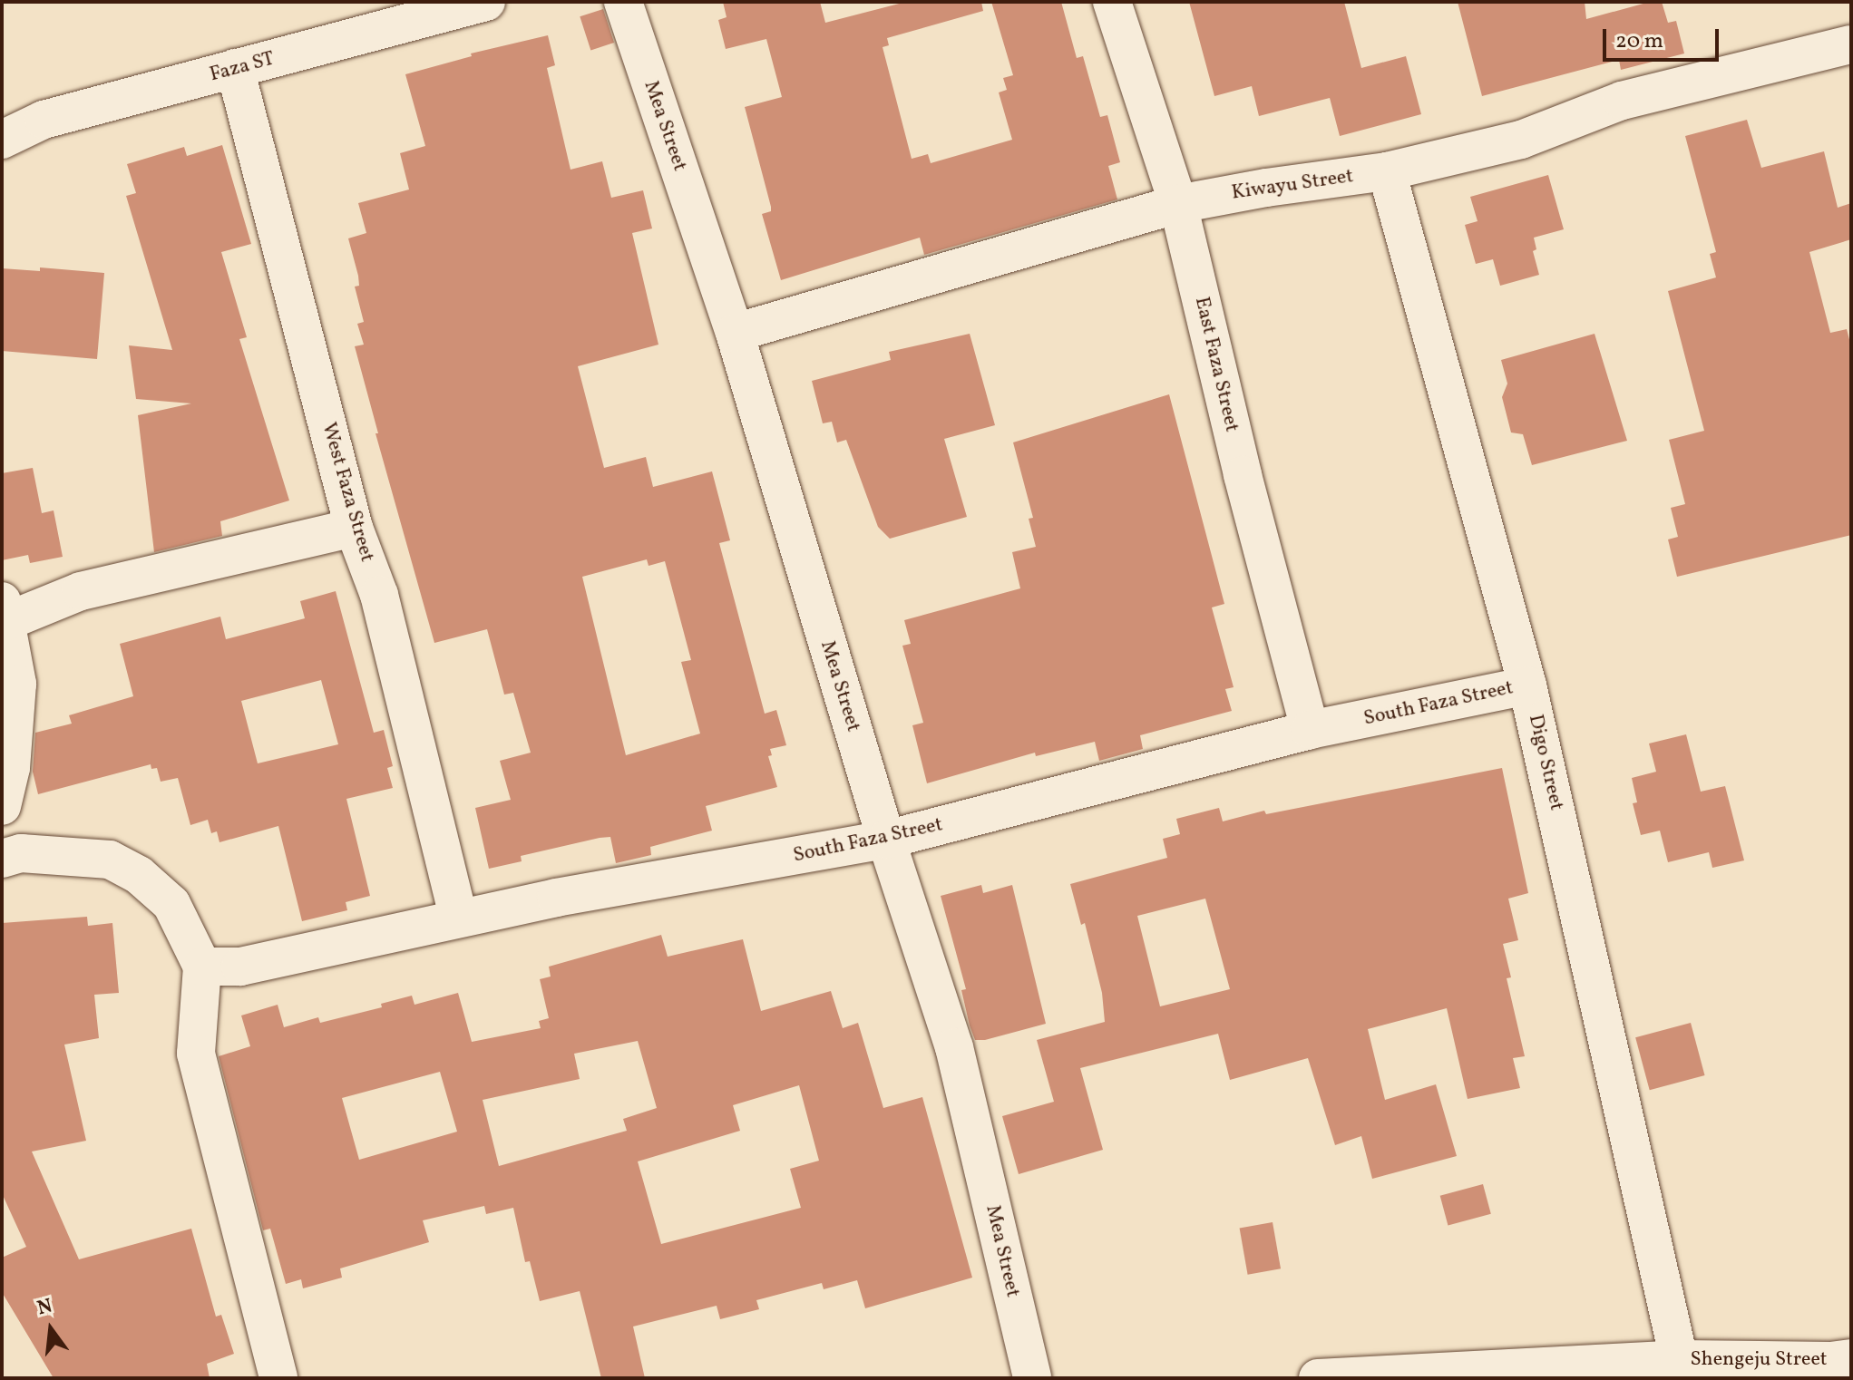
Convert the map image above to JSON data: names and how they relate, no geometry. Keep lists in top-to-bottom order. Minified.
{"streets":{"street":["Faza ST","Mea Street","Kiwayu Street","East Faza Street","West Faza Street","South Faza Street","Digo Street","Shengeju Street"]},"crossings":[["Faza ST","West Faza Street"],["Mea Street","Kiwayu Street"],["Mea Street","South Faza Street"],["Kiwayu Street","East Faza Street"],["Kiwayu Street","Digo Street"],["East Faza Street","South Faza Street"],["West Faza Street","South Faza Street"],["South Faza Street","Digo Street"],["Digo Street","Shengeju Street"]],"scale_bar":"20 m","north":"top"}
